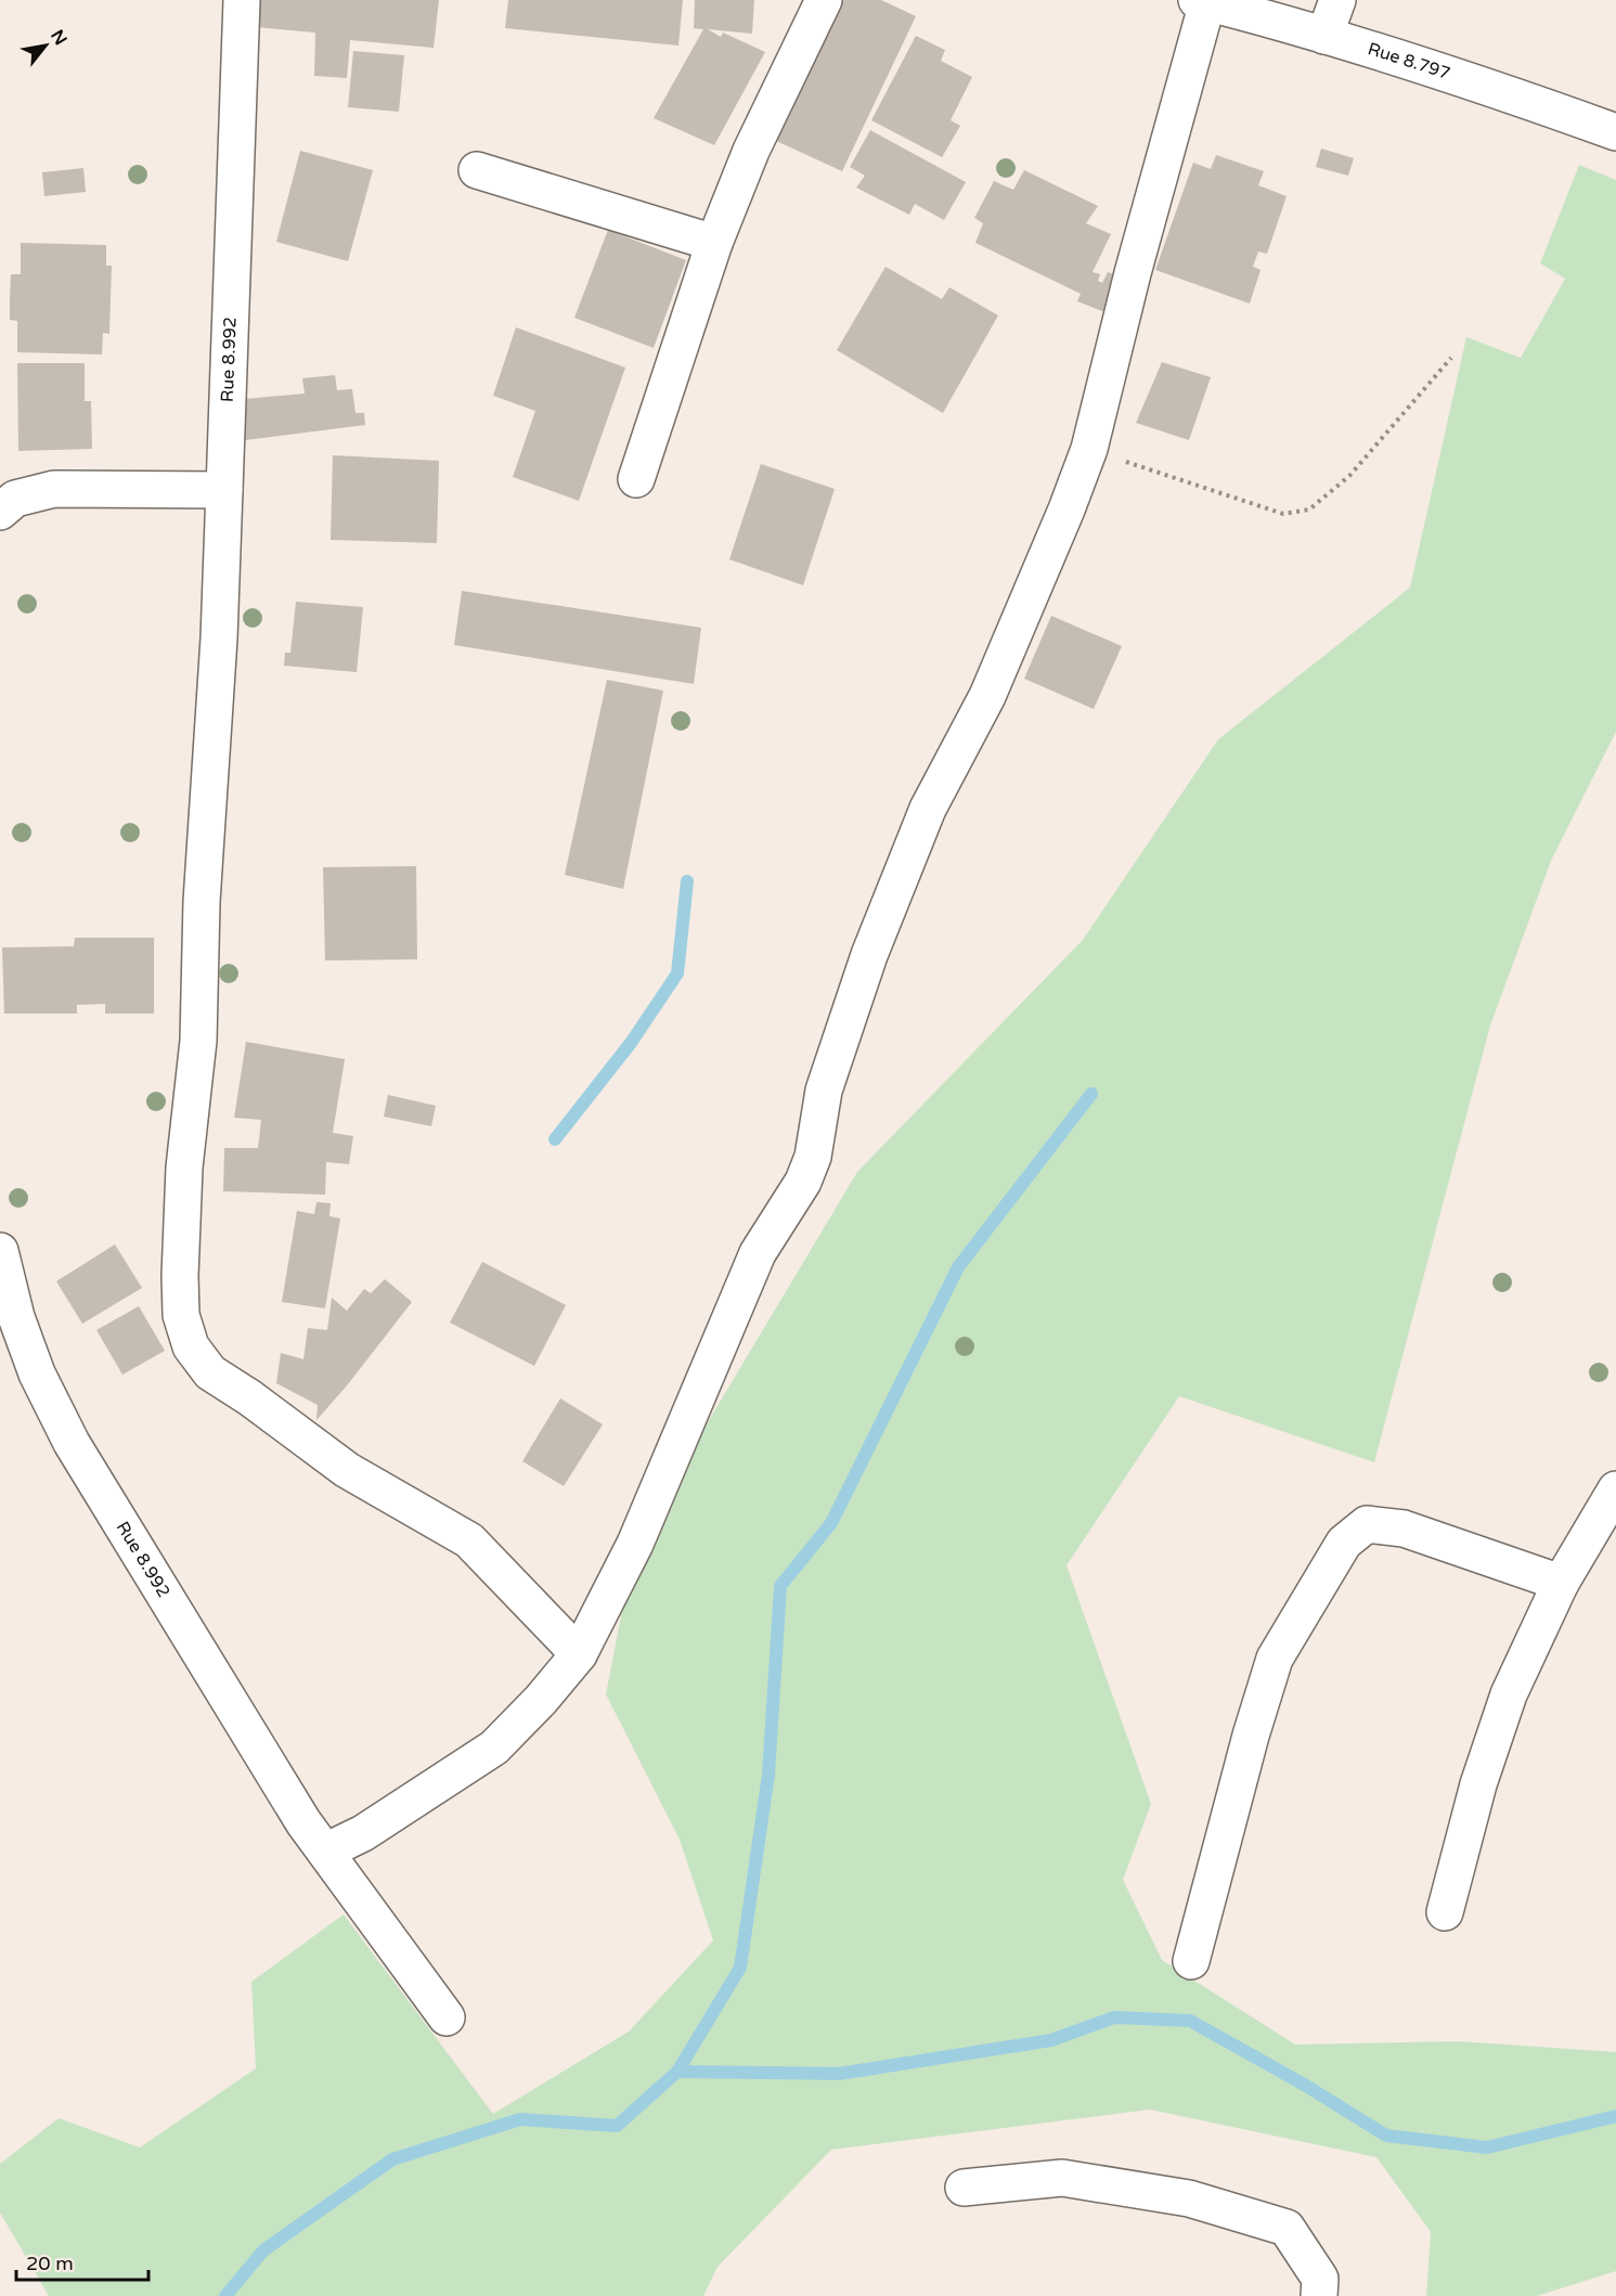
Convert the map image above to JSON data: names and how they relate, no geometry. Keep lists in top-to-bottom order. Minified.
{"streets":{"street":["Rue 8.797","Rue 8.992"]},"scale_bar":"20 m","north":"top right"}
